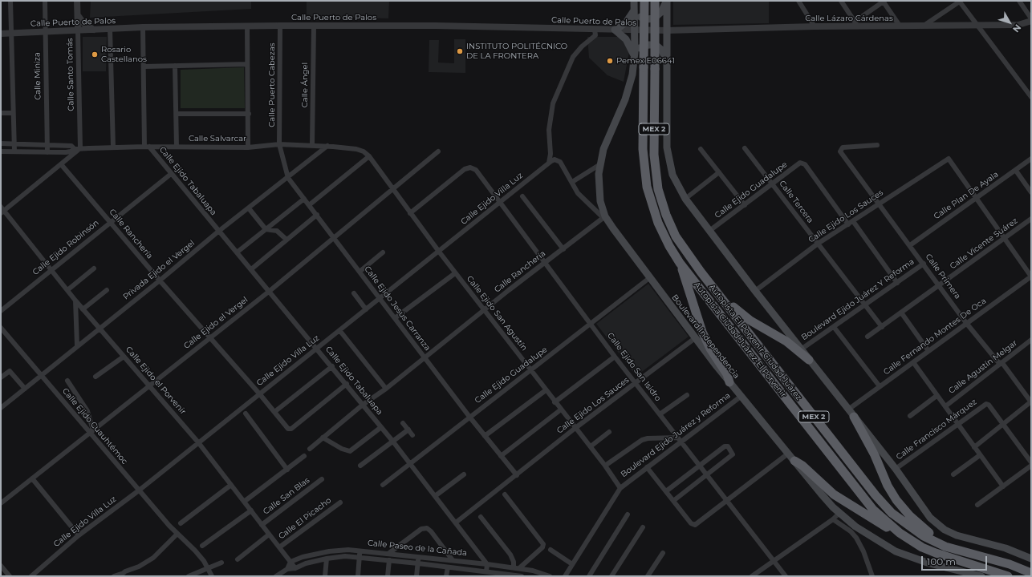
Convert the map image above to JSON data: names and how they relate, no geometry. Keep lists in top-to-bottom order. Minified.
{"streets":{"highway":["MEX 2","Autopista Ciudad Juárez-El Porvenir","Autopista El Porvenir-Ciudad Juárez"],"main road":["Boulevard Independencia"],"street":["Calle Puerto de Palos","Calle Lázaro Cárdenas","Calle Santo Tomás","Calle Miniza","Calle Puerto Cabezas","Calle Ángel","Calle Salvarcar","Calle Ejido Tabaluapa","Calle Ejido Guadalupe","Calle Plan De Ayala","Calle Ejido Villa Luz","Calle Tercera","Calle Ejido Los Sauces","Calle Ranchería","Calle Vicente Suárez","Calle Ejido Robinsón","Privada Ejido el Vergel","Calle Primera","Boulevard Ejido Juárez Y Reforma","Calle Ejido Jesús Carranza","Calle Ejido San Agustín","Calle Ejido el Vergel","Calle Fernando Montes De Oca","Calle Ejido San Isidro","Calle Agustín Melgar","Calle Ejido el Porvenir","Calle Ejido Cuauhtémoc","Calle Francisco Márquez","Boulevard Ejido Juárez y Reforma","Calle San Blas","Calle El Picacho","Calle Paseo de la Cañada"]},"crossings":[["Calle Puerto de Palos","Calle Lázaro Cárdenas"],["Calle Puerto de Palos","Calle Santo Tomás"],["Calle Puerto de Palos","Calle Miniza"],["Calle Puerto de Palos","Calle Puerto Cabezas"],["Calle Puerto de Palos","Calle Ángel"],["Calle Puerto de Palos","MEX 2"],["Calle Puerto de Palos","Boulevard Independencia"],["Calle Lázaro Cárdenas","MEX 2"],["Calle Santo Tomás","Calle Salvarcar"],["Calle Miniza","Calle Salvarcar"],["Calle Puerto Cabezas","Calle Salvarcar"],["Calle Puerto Cabezas","Calle Ejido Jesús Carranza"],["Calle Ángel","Calle Salvarcar"],["MEX 2","Calle Ejido Guadalupe"],["MEX 2","Calle Ejido Los Sauces"],["MEX 2","Boulevard Ejido Juárez Y Reforma"],["MEX 2","Calle Fernando Montes De Oca"],["MEX 2","Calle Francisco Márquez"],["Calle Salvarcar","Calle Ejido Tabaluapa"],["Calle Salvarcar","Privada Ejido el Vergel"],["Calle Salvarcar","Calle Ejido Jesús Carranza"],["Calle Salvarcar","Calle Ejido San Agustín"],["Calle Ejido Tabaluapa","Calle Ejido Guadalupe"],["Calle Ejido Tabaluapa","Calle Ejido Villa Luz"],["Calle Ejido Tabaluapa","Calle Ejido Los Sauces"],["Calle Ejido Tabaluapa","Calle Ranchería"],["Calle Ejido Tabaluapa","Calle Ejido Robinsón"],["Calle Ejido Tabaluapa","Privada Ejido el Vergel"],["Calle Ejido Tabaluapa","Calle Ejido el Vergel"],["Calle Ejido Tabaluapa","Calle Paseo de la Cañada"],["Calle Ejido Guadalupe","Calle Tercera"],["Calle Ejido Guadalupe","Calle Ejido Los Sauces"],["Calle Ejido Guadalupe","Calle Ejido Jesús Carranza"],["Calle Ejido Guadalupe","Calle Ejido San Agustín"],["Calle Ejido Guadalupe","Boulevard Independencia"],["Calle Ejido Guadalupe","Calle Ejido San Isidro"],["Calle Plan De Ayala","Calle Ejido Los Sauces"],["Calle Plan De Ayala","Calle Primera"],["Calle Ejido Villa Luz","Calle Ranchería"],["Calle Ejido Villa Luz","Calle Ejido Jesús Carranza"],["Calle Ejido Villa Luz","Calle Ejido San Agustín"],["Calle Ejido Villa Luz","Calle Ejido San Isidro"],["Calle Ejido Villa Luz","Calle Ejido el Porvenir"],["Calle Ejido Villa Luz","Calle Ejido Cuauhtémoc"],["Calle Tercera","Calle Ejido Los Sauces"],["Calle Tercera","Calle Vicente Suárez"],["Calle Tercera","Boulevard Ejido Juárez Y Reforma"],["Calle Ejido Los Sauces","Calle Primera"],["Calle Ejido Los Sauces","Calle Ejido Jesús Carranza"],["Calle Ejido Los Sauces","Calle Ejido San Agustín"],["Calle Ejido Los Sauces","Boulevard Independencia"],["Calle Ejido Los Sauces","Calle Ejido San Isidro"],["Calle Ranchería","Calle Ejido Robinsón"],["Calle Ranchería","Privada Ejido el Vergel"],["Calle Ranchería","Calle Ejido Jesús Carranza"],["Calle Ranchería","Calle Ejido San Agustín"],["Calle Ranchería","Calle Ejido el Vergel"],["Calle Ranchería","Boulevard Independencia"],["Calle Ranchería","Calle Ejido San Isidro"],["Calle Vicente Suárez","Calle Primera"],["Calle Ejido Robinsón","Calle Ejido el Porvenir"],["Privada Ejido el Vergel","Calle Ejido Jesús Carranza"],["Privada Ejido el Vergel","Calle Ejido el Porvenir"],["Privada Ejido el Vergel","Calle Ejido Cuauhtémoc"],["Calle Primera","Boulevard Ejido Juárez Y Reforma"],["Calle Primera","Calle Fernando Montes De Oca"],["Calle Primera","Calle Agustín Melgar"],["Calle Ejido Jesús Carranza","Calle Ejido el Vergel"],["Calle Ejido San Agustín","Calle Ejido el Vergel"],["Calle Ejido San Agustín","Calle Ejido San Isidro"],["Calle Ejido San Agustín","Boulevard Ejido Juárez y Reforma"],["Calle Ejido el Vergel","Calle Ejido el Porvenir"],["Calle Ejido el Vergel","Calle Ejido Cuauhtémoc"],["Boulevard Independencia","Boulevard Ejido Juárez y Reforma"],["Calle Ejido San Isidro","Boulevard Ejido Juárez y Reforma"],["Calle Ejido el Porvenir","Calle San Blas"],["Calle Ejido el Porvenir","Calle El Picacho"],["Calle Ejido el Porvenir","Calle Paseo de la Cañada"]],"places":["INSTITUTO POLITÉCNICO DE LA FRONTERA","Rosario Castellanos","Pemex E06641"],"scale_bar":"100 m","north":"bottom right"}
